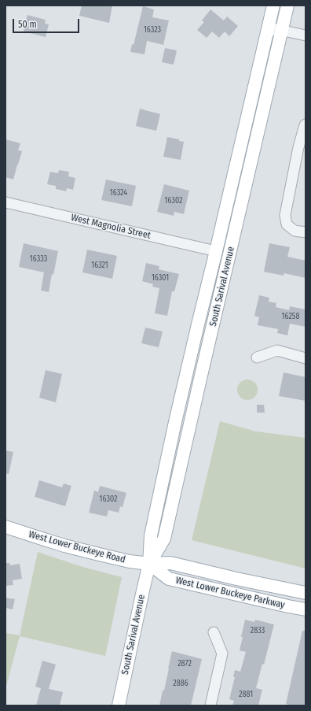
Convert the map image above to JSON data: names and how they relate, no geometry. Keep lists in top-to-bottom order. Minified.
{"streets":{"main road":["South Sarival Avenue","West Lower Buckeye Road","West Lower Buckeye Parkway"],"street":["West Magnolia Street"]},"crossings":[["West Magnolia Street","South Sarival Avenue"],["South Sarival Avenue","West Lower Buckeye Road"],["South Sarival Avenue","West Lower Buckeye Parkway"],["West Lower Buckeye Road","West Lower Buckeye Parkway"]],"house_numbers":["16323","16324","16302","16333","16321","16301","16258","16302","2833","2872","2886","2881"],"scale_bar":"50 m"}
